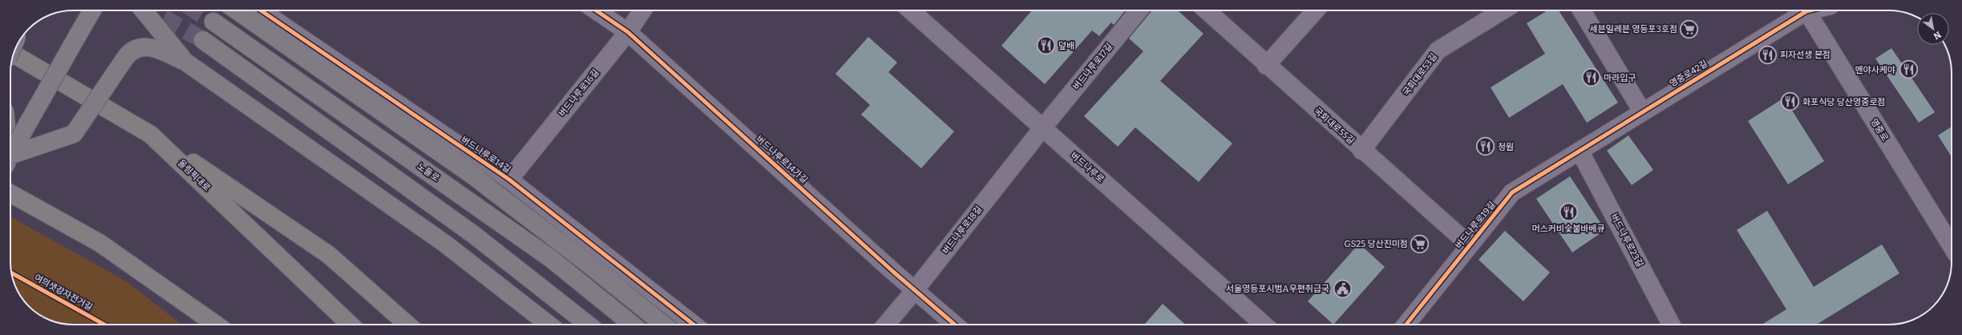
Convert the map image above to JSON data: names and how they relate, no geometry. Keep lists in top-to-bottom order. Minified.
{"streets":{"highway":["올림픽대로"],"main road":["노들로"],"street":["버드나루로17길","영중로42길","국회대로53길","버드나루로16길","국회대로55길","영중로","버드나루로14길","버드나루로14가길","버드나루로","버드나루로19길","버드나루로18길","버드나루로23길"],"cycle path":["여의샛강자전거길"]},"crossings":[["버드나루로17길","버드나루로"],["버드나루로17길","버드나루로18길"],["영중로42길","버드나루로19길"],["영중로42길","버드나루로23길"],["국회대로53길","국회대로55길"],["버드나루로16길","버드나루로14길"],["버드나루로16길","버드나루로14가길"],["국회대로55길","버드나루로19길"],["버드나루로14가길","버드나루로18길"],["버드나루로","버드나루로18길"],["버드나루로19길","버드나루로23길"]],"places":{"supermarket":["세븐일레븐 영등포3호점","GS25 당산진미점"],"restaurant":["덮배","피자선생 본점","멘야사케야","마라입구","화포식당 당산영중로점","청원","머스커비숯불바베큐"],"public building":["서울영등포시범A우편취급국"]},"north":"bottom right"}
